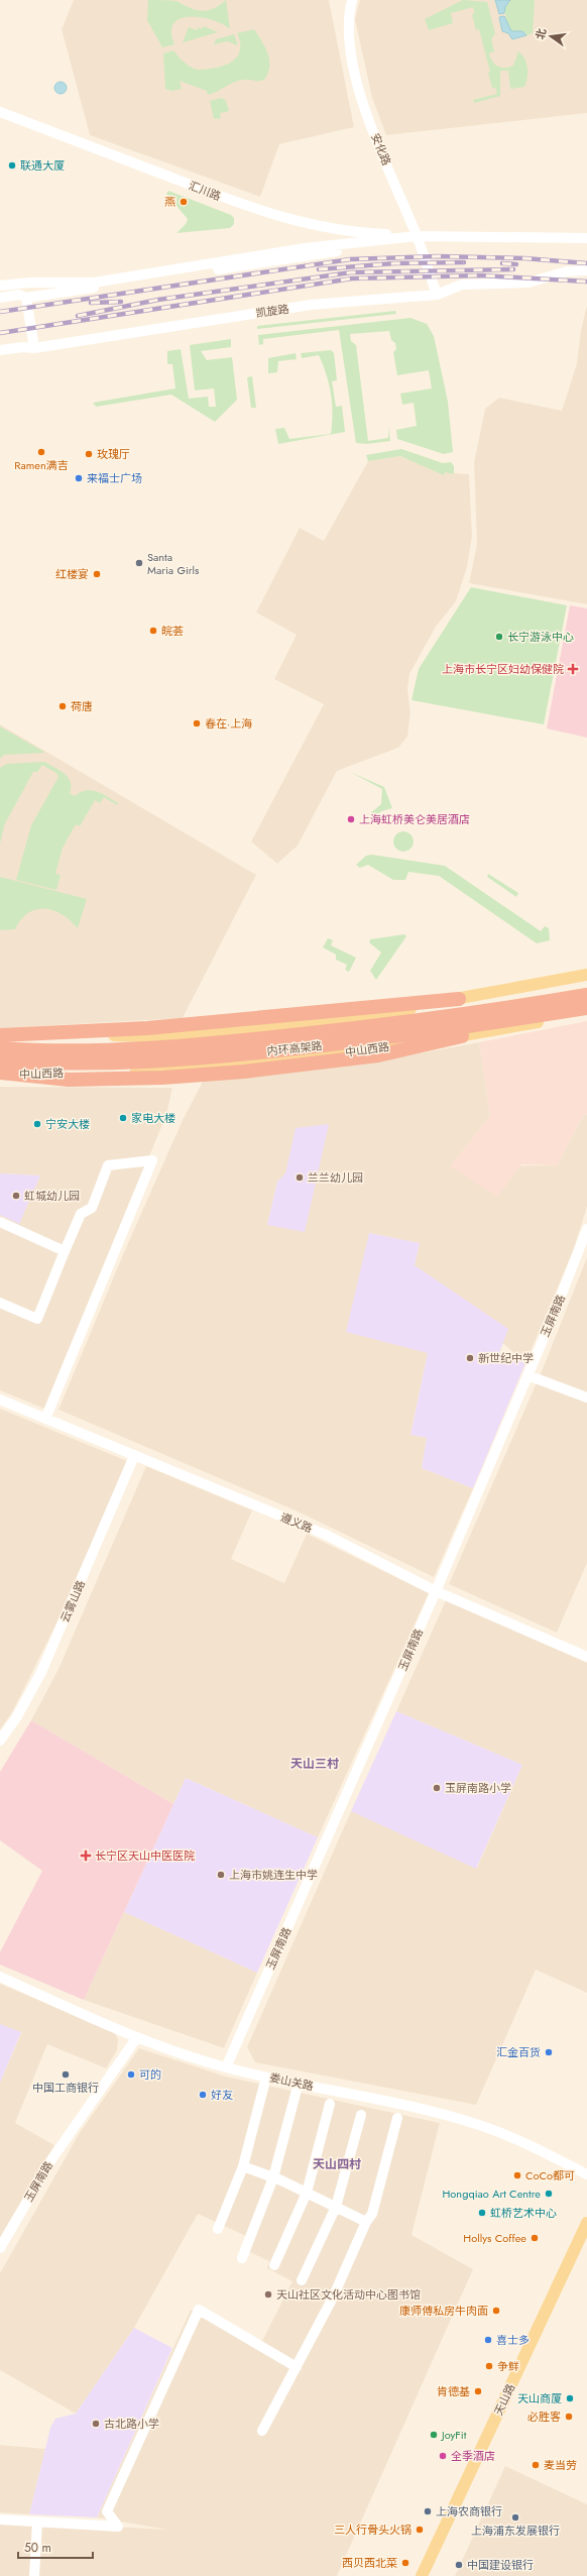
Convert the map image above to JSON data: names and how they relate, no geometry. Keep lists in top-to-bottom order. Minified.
{"streets":{"highway":["内环高架路"],"main road":["中山西路","天山路"],"street":["安化路","汇川路","凯旋路","玉屏南路","遵义路","云雾山路","娄山关路"]},"crossings":[["安化路","汇川路"],["安化路","凯旋路"],["玉屏南路","遵义路"],["玉屏南路","娄山关路"],["遵义路","云雾山路"]],"districts":["天山三村","天山四村"],"places":{"other":["联通大厦","燕","Ramen满吉","玫瑰厅","来福士广场","Santa Maria Girls","红楼宴","皖荟","长宁游泳中心","荷唐","春在·上海","上海虹桥美仑美居酒店","家电大楼","宁安大楼","兰兰幼儿园","虹城幼儿园","新世纪中学","玉屏南路小学","上海市姚连生中学","汇金百货","中国工商银行","可的","好友","CoCo都可","Hongqiao Art Centre","虹桥艺术中心","Hollys Coffee","天山社区文化活动中心图书馆","康师傅私房牛肉面","喜士多","争鲜","肯德基","天山商厦","必胜客","古北路小学","JoyFit","全季酒店","麦当劳","上海农商银行","上海浦东发展银行","三人行骨头火锅","西贝西北菜","中国建设银行"],"health":["上海市长宁区妇幼保健院","长宁区天山中医医院"]},"scale_bar":"50 m","north":"left"}
